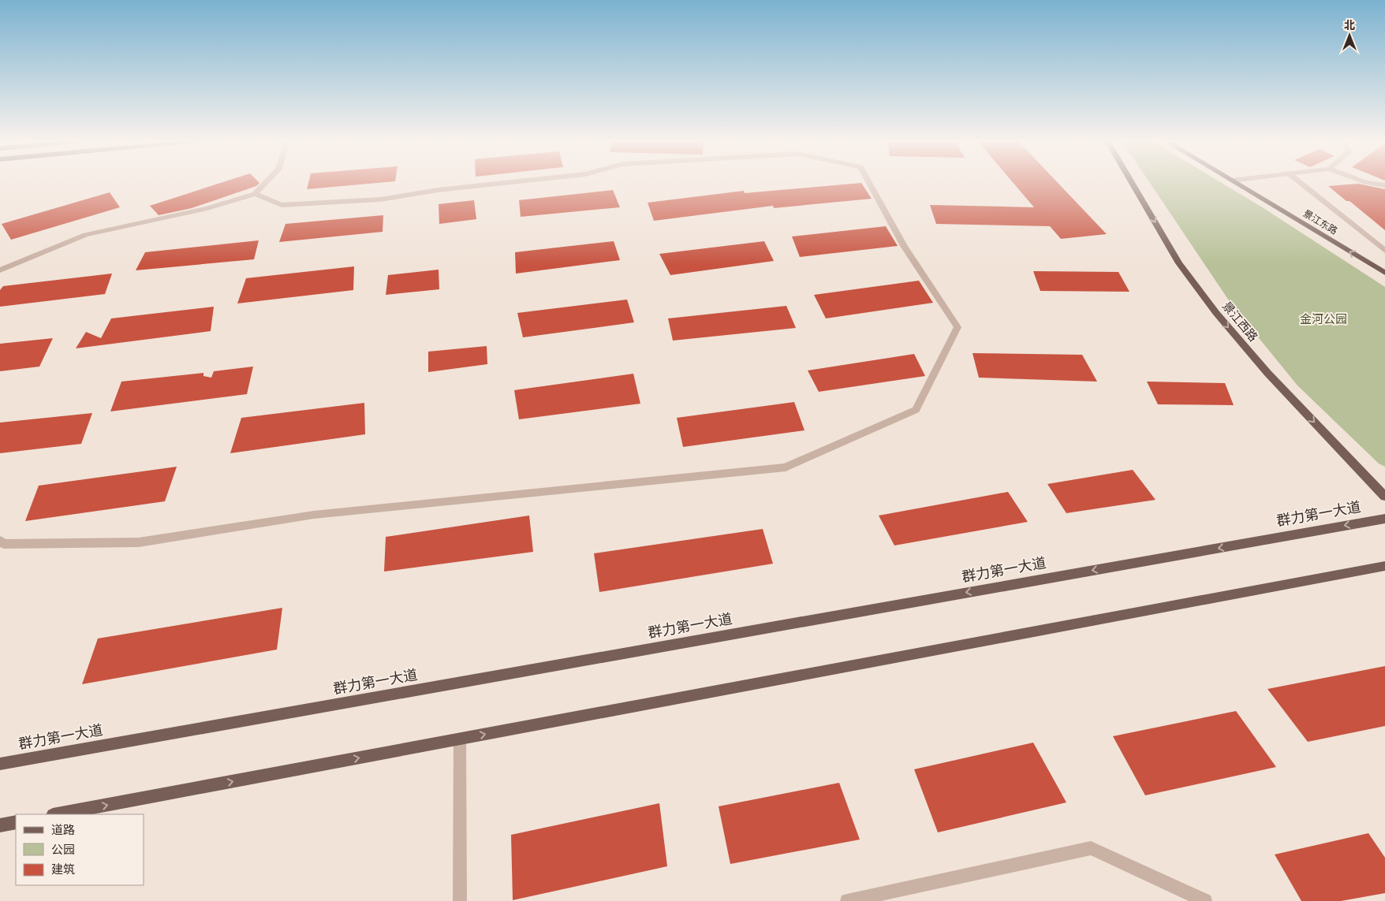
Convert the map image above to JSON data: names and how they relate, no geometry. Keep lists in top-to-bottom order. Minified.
{"streets":{"main road":["景江东路","景江西路","群力第一大道"]},"one_way":["景江东路","景江西路"],"parks":["金河公园"],"legend":["道路","公园","建筑"],"north":"top"}
